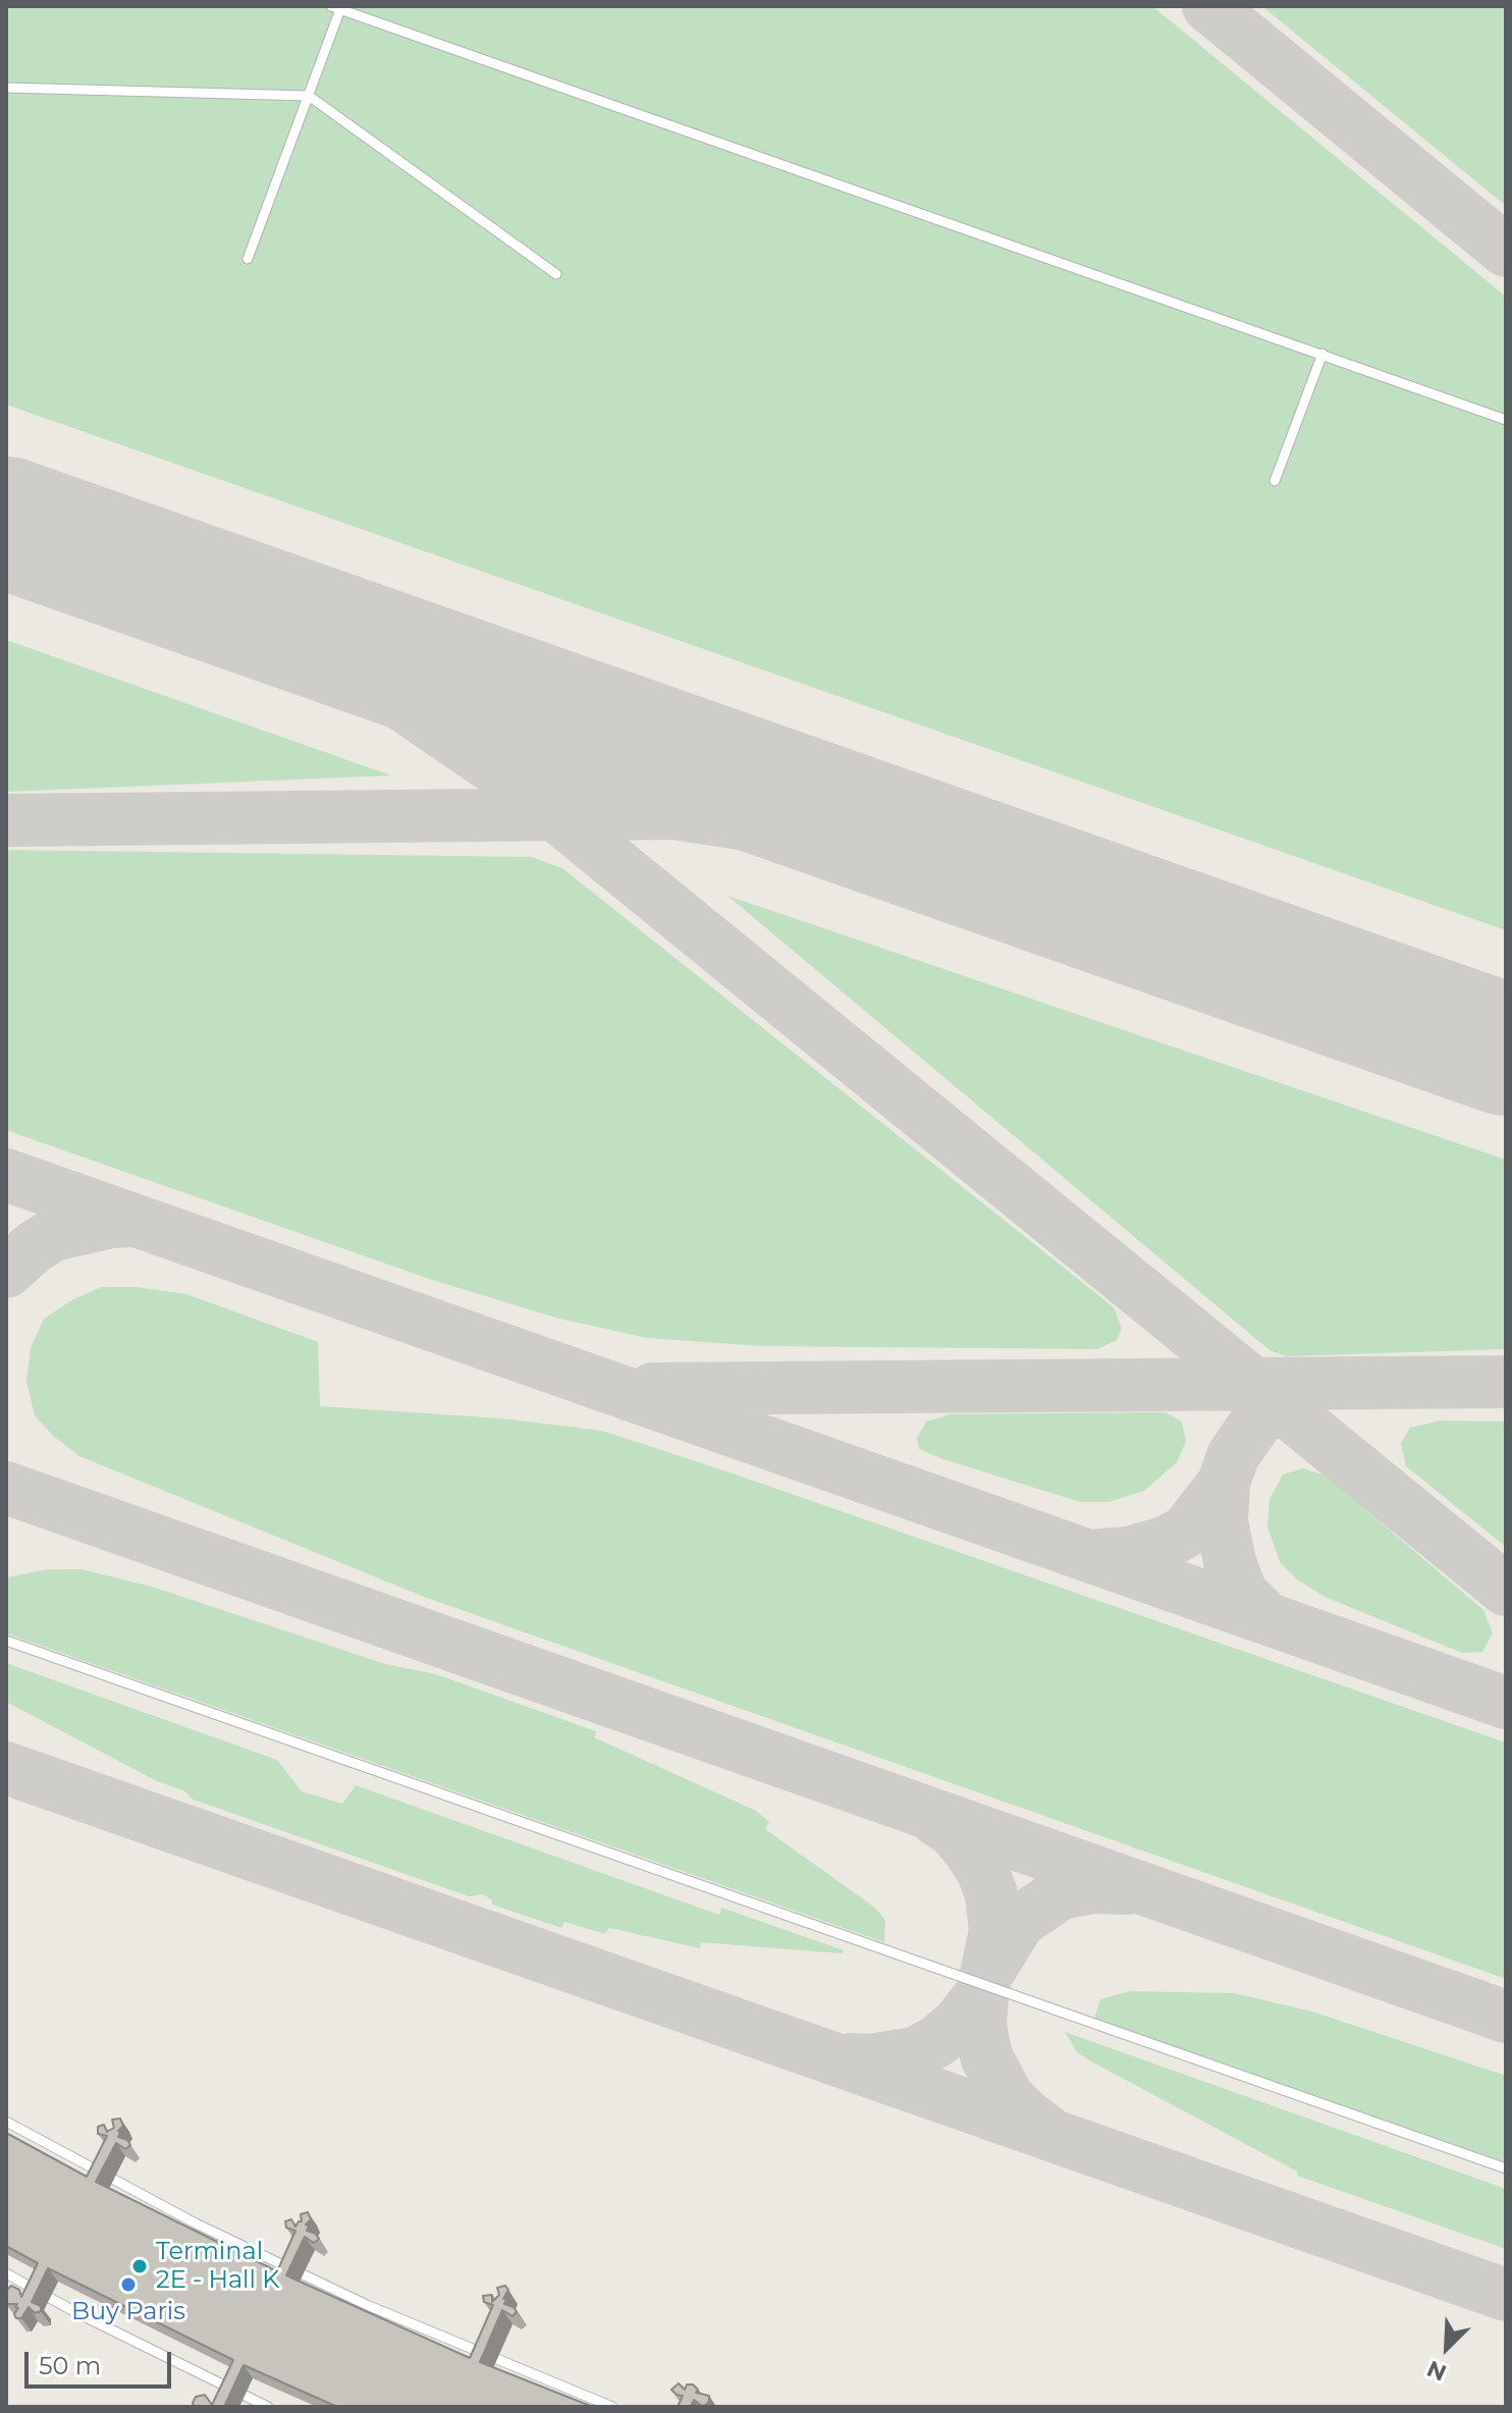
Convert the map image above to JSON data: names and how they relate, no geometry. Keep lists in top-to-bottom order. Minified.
{"places":["Terminal 2E - Hall K","Buy Paris"],"scale_bar":"50 m","north":"bottom left"}
